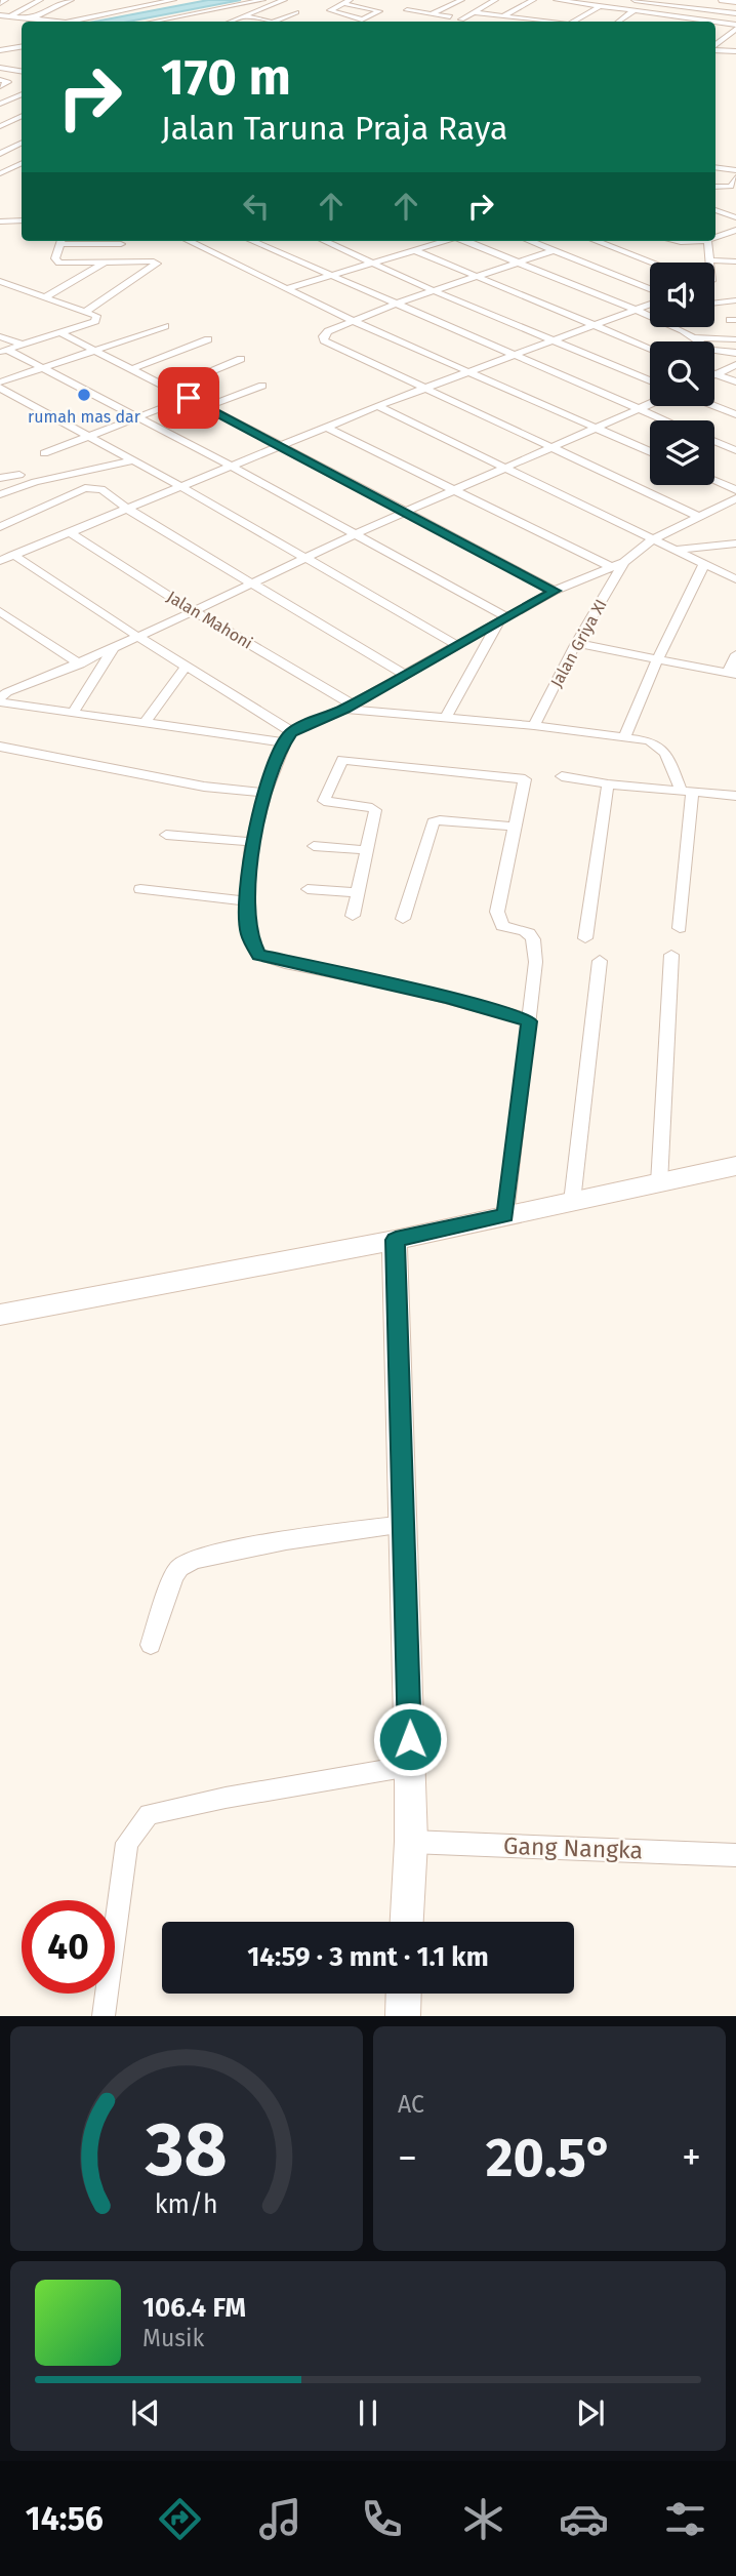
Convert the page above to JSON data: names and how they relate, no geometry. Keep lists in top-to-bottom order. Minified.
{"streets":{"street":["Jalan Mahoni","Jalan Griya XI","Gang Nangka"]},"places":["rumah mas dar"],"page":{"turn":["170 m","Jalan Taruna Praja Raya"],"limit":"40","trip":"14:59 · 3 mnt · 1.1 km","tile":"AC","heat":["−","20.5°","+"],"song":["106.4 FM","Musik"],"tabs":"14:56","gauge":["38","km/h"]}}
